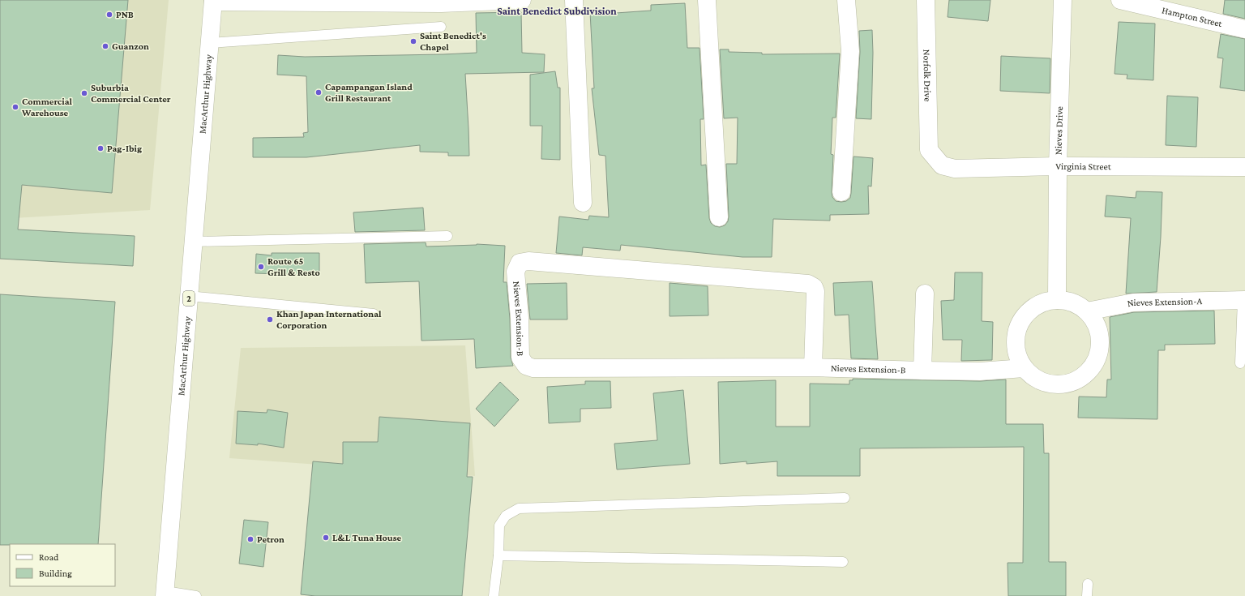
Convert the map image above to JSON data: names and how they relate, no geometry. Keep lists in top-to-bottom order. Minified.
{"streets":{"main road":["Hampton Street","Norfolk Drive","MacArthur Highway","Nieves Drive","Virginia Street","2","Nieves Extension-A","Nieves Extension-B"]},"crossings":[["Norfolk Drive","Virginia Street"],["Nieves Drive","Virginia Street"],["Nieves Drive","Nieves Extension-A"],["Nieves Drive","Nieves Extension-B"],["Nieves Extension-A","Nieves Extension-B"]],"districts":["Saint Benedict Subdivision"],"places":["PNB","Saint Benedict's Chapel","Guanzon","Capampangan Island Grill Restaurant","Suburbia Commercial Center","Commercial Warehouse","Pag-Ibig","Route 65 Grill & Resto","Khan Japan International Corporation","L&L Tuna House","Petron"],"legend":["Road","Building"]}
